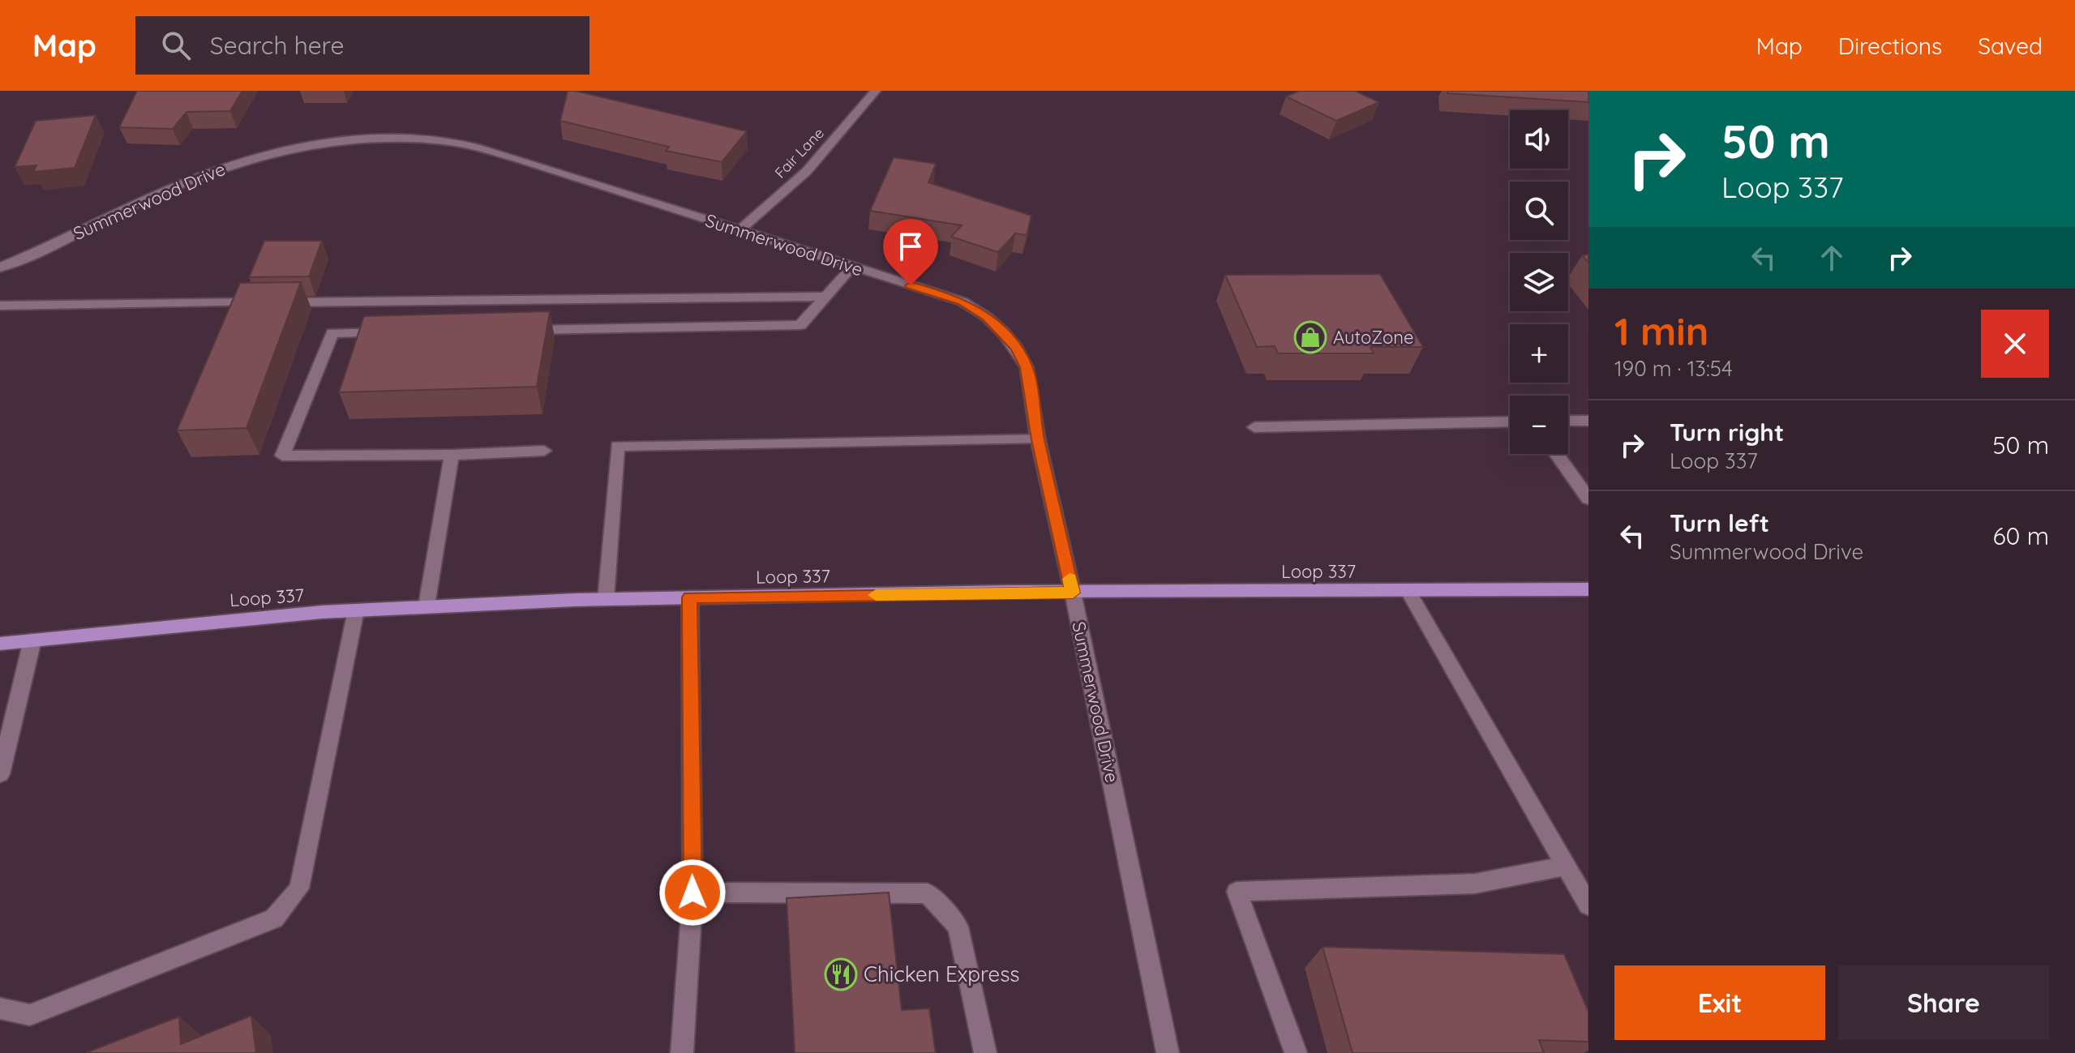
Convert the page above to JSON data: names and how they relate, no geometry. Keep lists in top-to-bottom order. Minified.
{"streets":{"main road":["Loop 337"],"street":["Fair Lane","Summerwood Drive"]},"crossings":[["Fair Lane","Summerwood Drive"],["Summerwood Drive","Loop 337"]],"places":{"shop":["AutoZone"],"restaurant":["Chicken Express"]},"page":{"header":"Map","search":"Search here","nav":["Map","Directions","Saved"],"turn":["50 m","Loop 337"],"map_buttons":["+","−"],"heading":["1 min","190 m · 13:54"],"list":[{"name":"Turn right","note":"Loop 337","value":"50 m"},{"name":"Turn left","note":"Summerwood Drive","value":"60 m"}],"buttons":["Exit","Share"]}}
